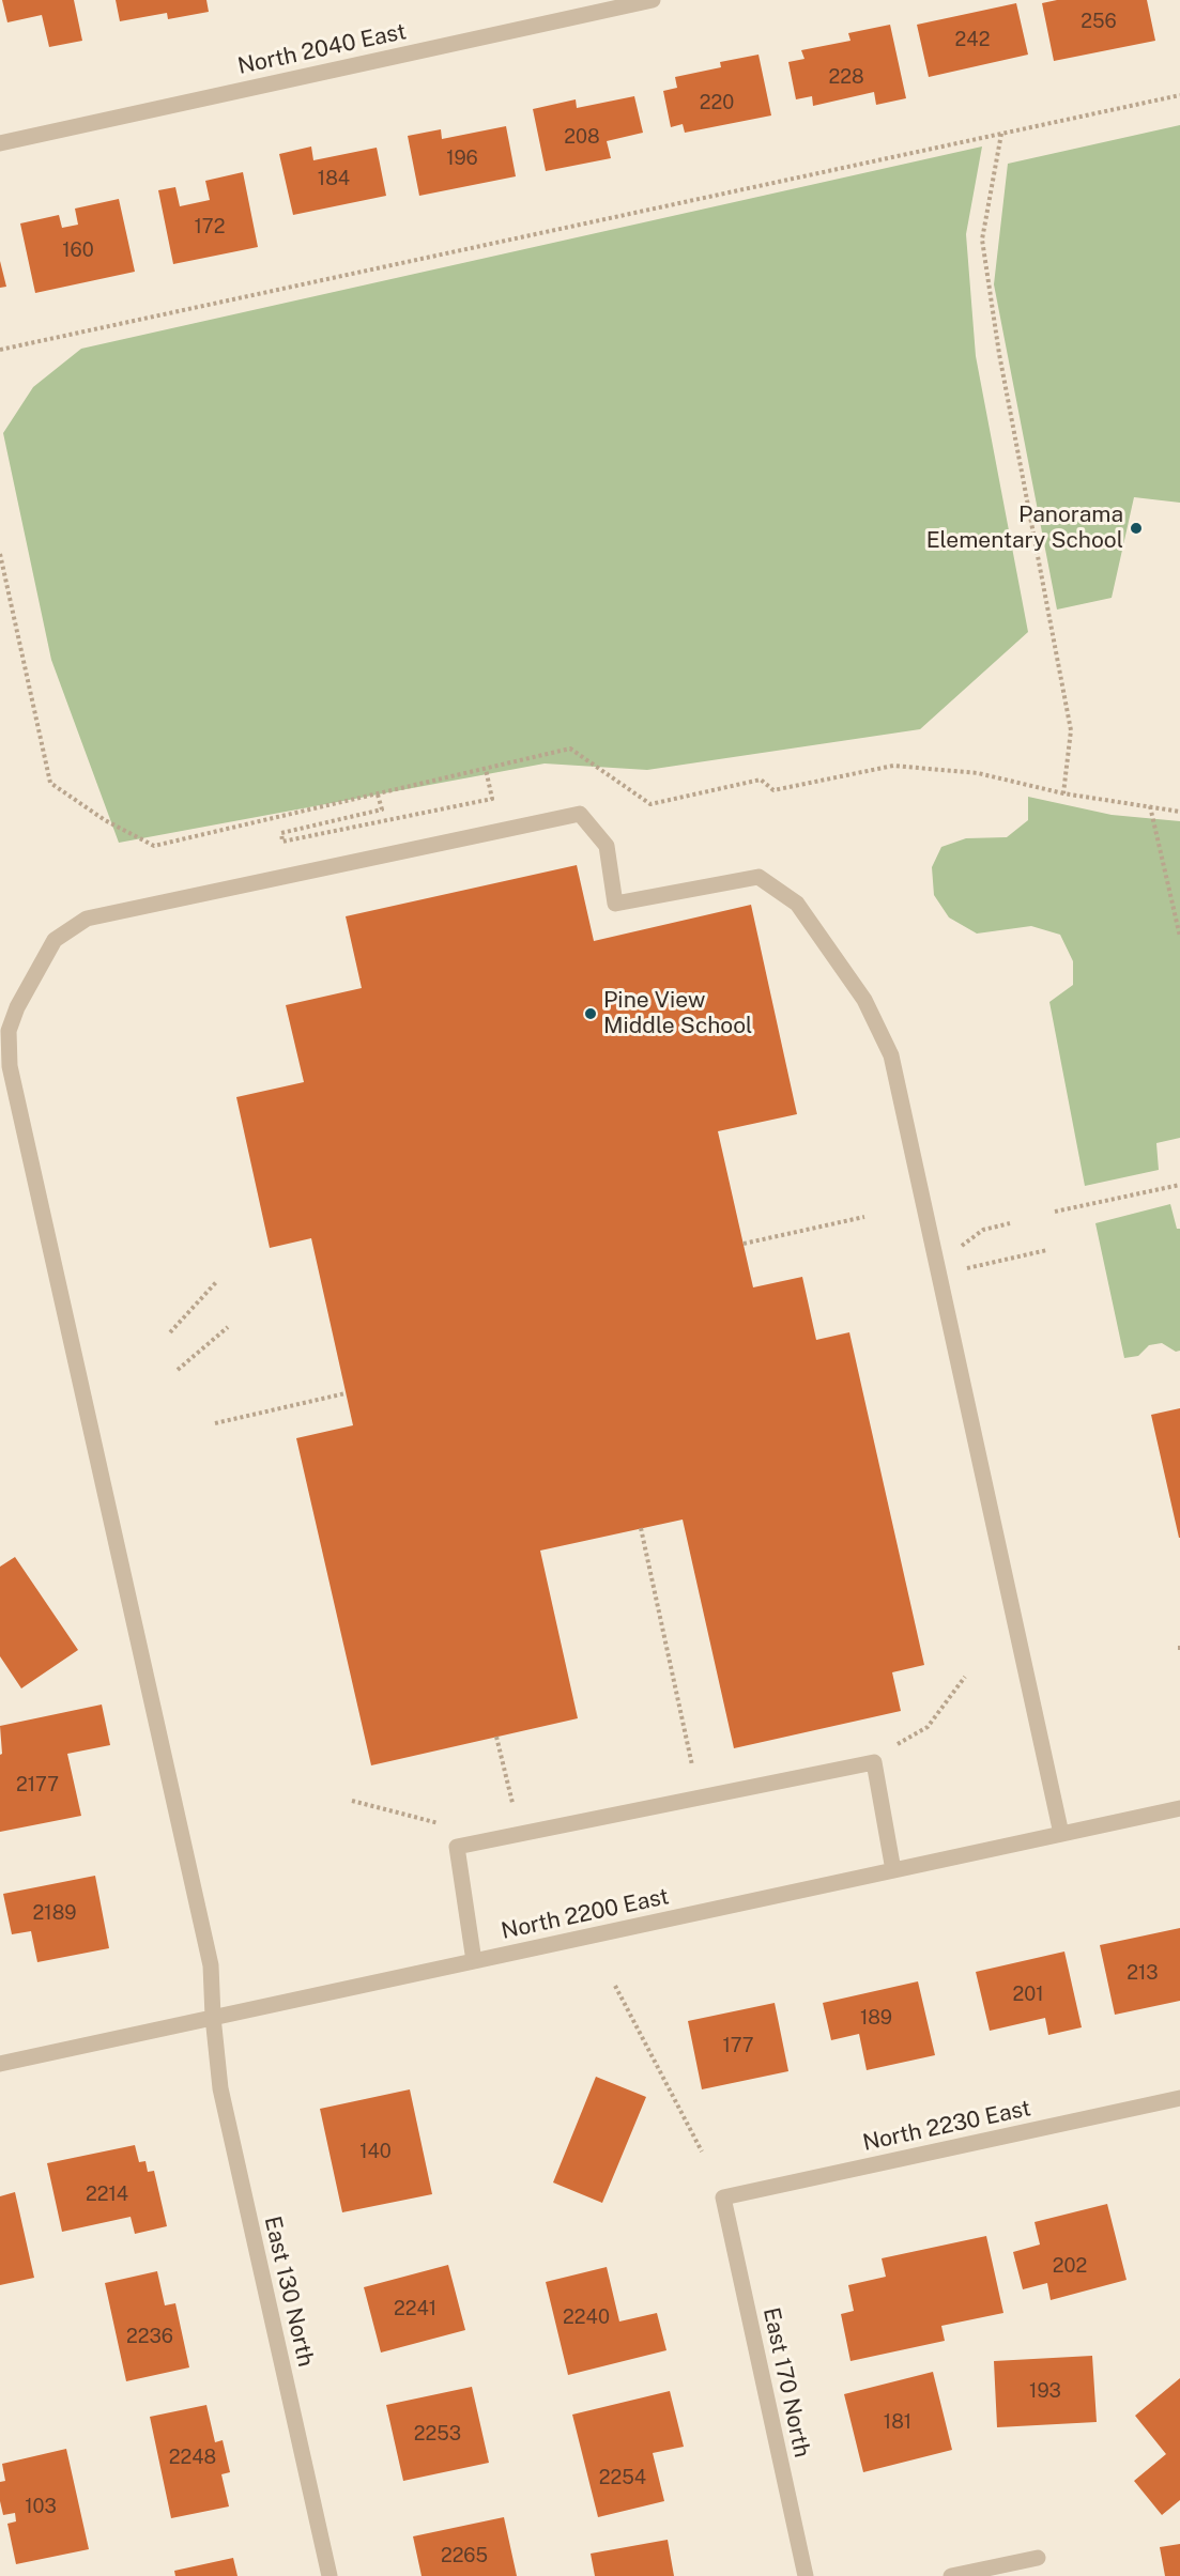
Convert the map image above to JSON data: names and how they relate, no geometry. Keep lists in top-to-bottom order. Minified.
{"streets":{"street":["North 2040 East","North 2200 East","North 2230 East","East 130 North","East 170 North"]},"crossings":[["North 2200 East","East 130 North"],["North 2230 East","East 170 North"]],"places":["Panorama Elementary School","Pine View Middle School"],"house_numbers":["256","242","228","220","208","196","184","172","160","2177","2189","213","201","189","177","140","2214","202","2241","2240","2236","193","181","2253","2248","2254","103","2265"]}
